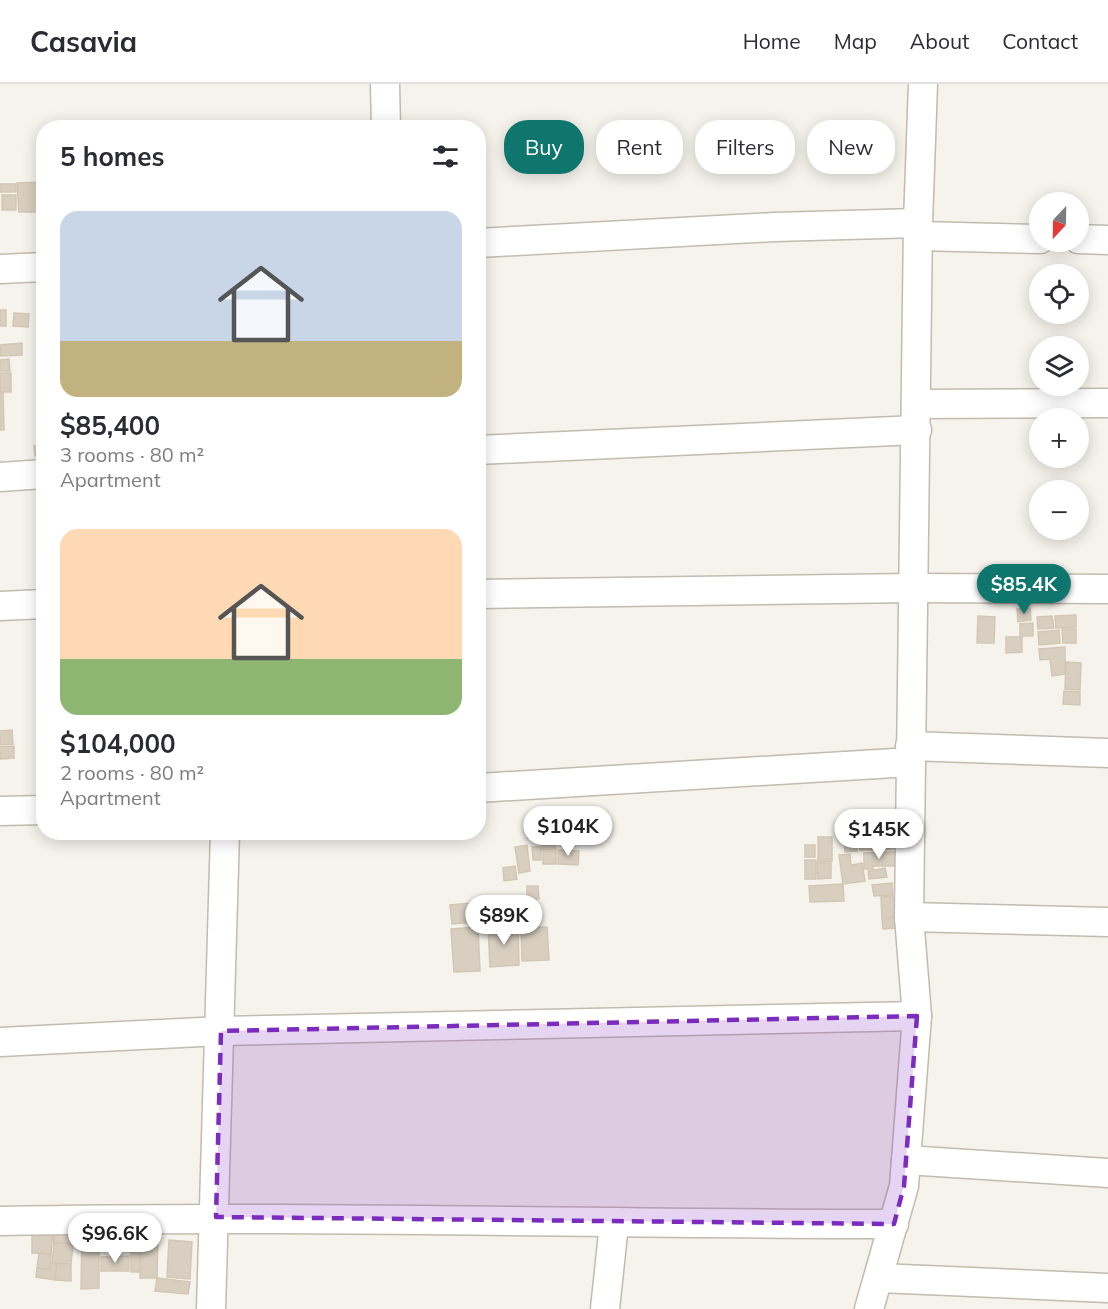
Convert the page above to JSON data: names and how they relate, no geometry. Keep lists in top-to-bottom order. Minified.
{"north":"bottom","page":{"header":"Casavia","nav":["Home","Map","About","Contact"],"chip":["Buy","Rent","Filters","New"],"heading":"5 homes","map_buttons":["+","−"],"list":[{"name":"$85,400","note":"3 rooms · 80 m² · Apartment"},{"name":"$104,000","note":"2 rooms · 80 m² · Apartment"}],"price":["$85.4K","$104K","$145K","$89K","$96.6K"]}}
